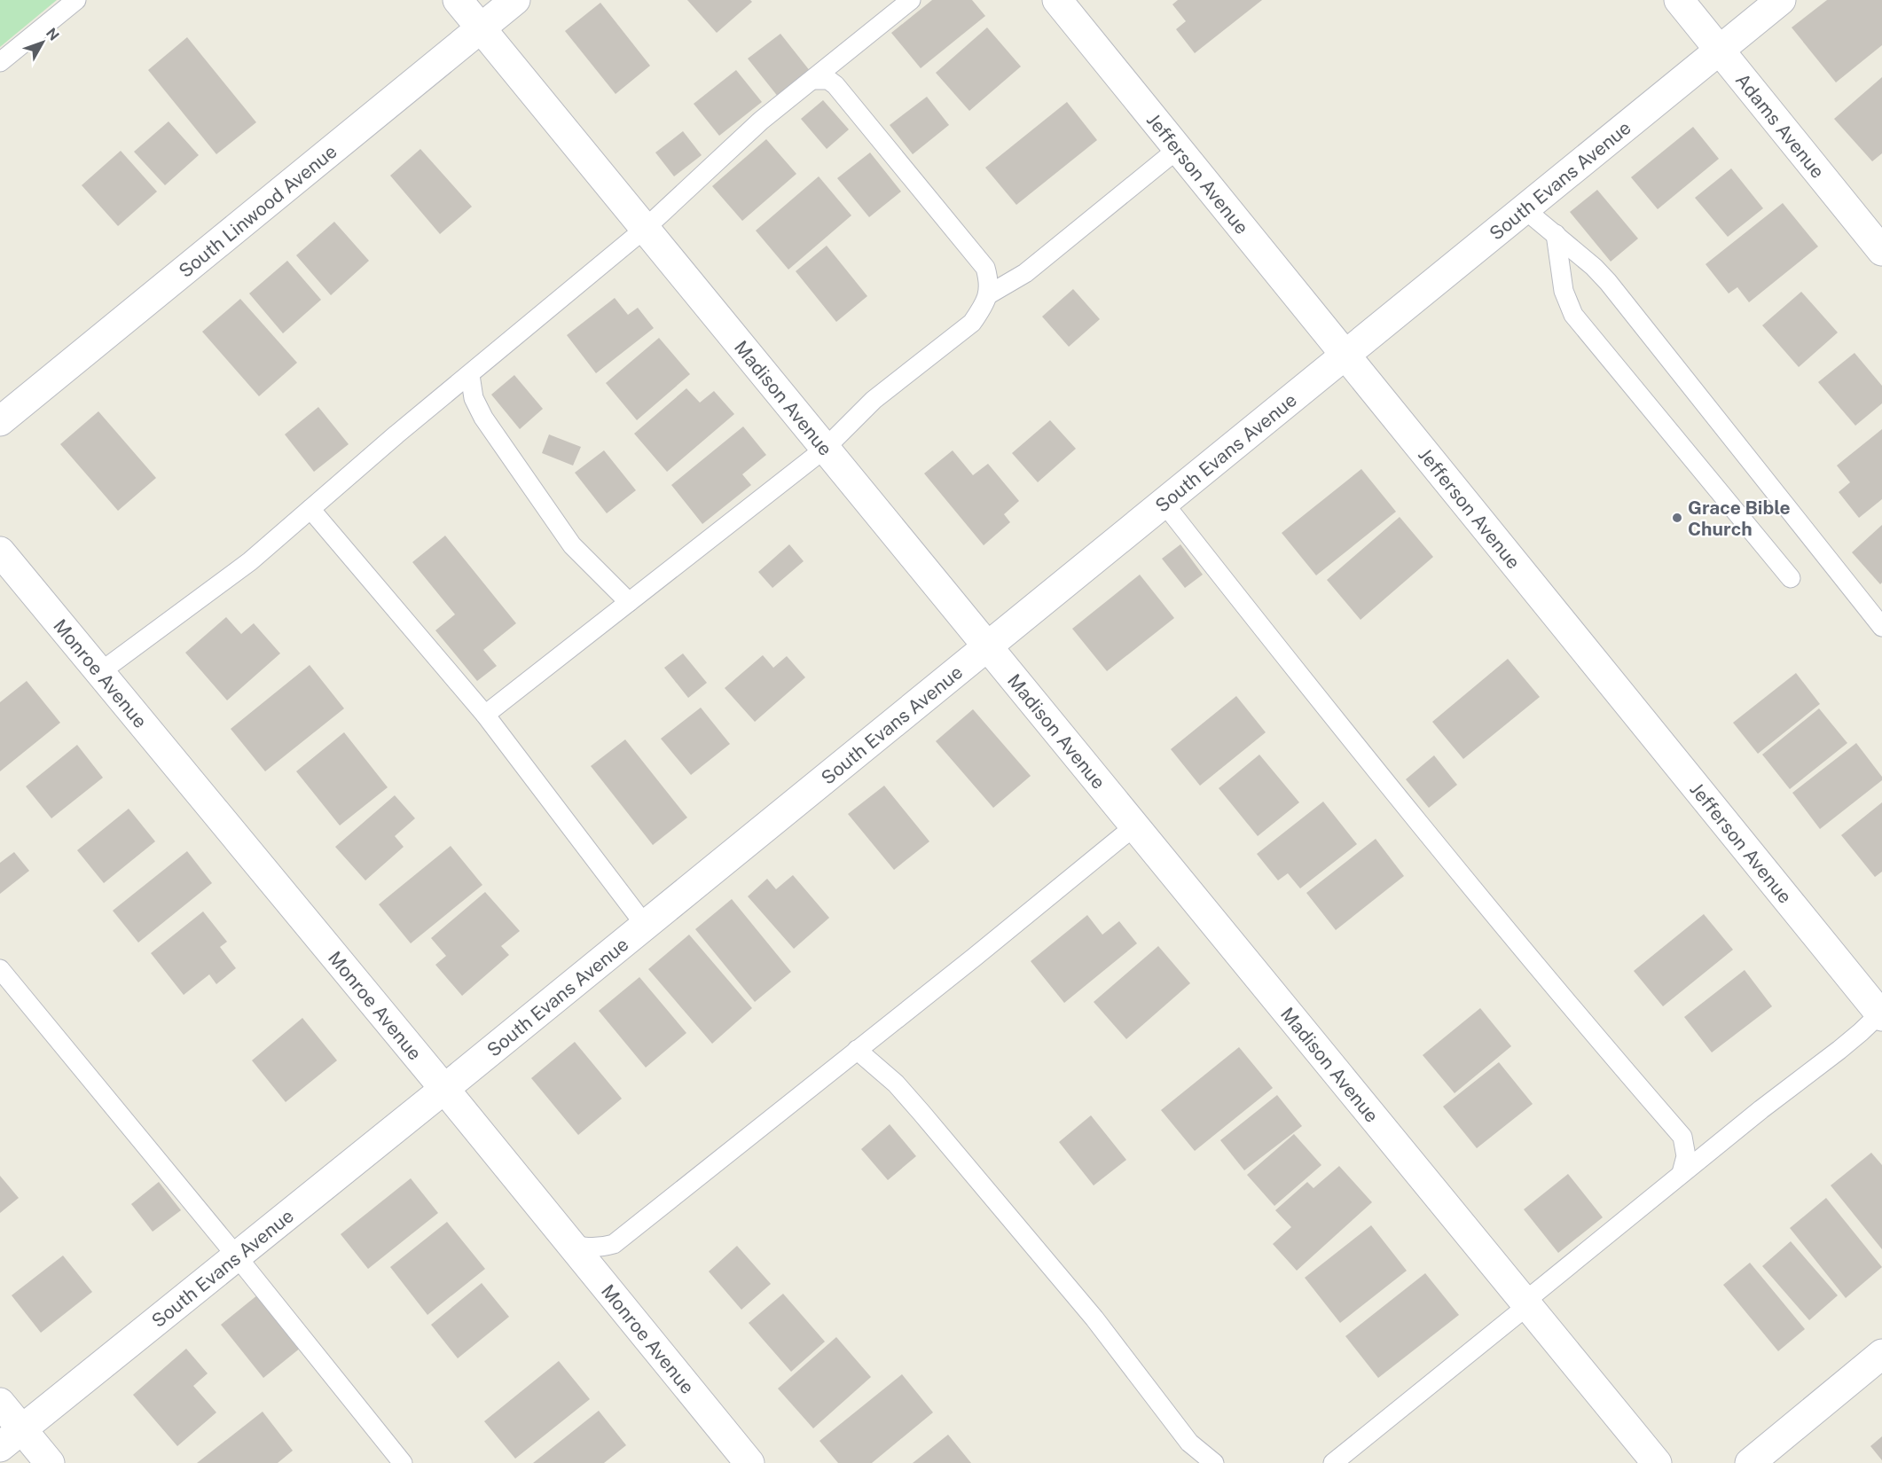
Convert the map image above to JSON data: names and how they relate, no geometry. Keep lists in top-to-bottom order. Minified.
{"streets":{"street":["Adams Avenue","Jefferson Avenue","South Evans Avenue","South Linwood Avenue","Madison Avenue","Monroe Avenue"]},"crossings":[["Adams Avenue","South Evans Avenue"],["Jefferson Avenue","South Evans Avenue"],["South Evans Avenue","Madison Avenue"],["South Evans Avenue","Monroe Avenue"],["South Linwood Avenue","Madison Avenue"]],"places":["Grace Bible Church"],"north":"top right"}
